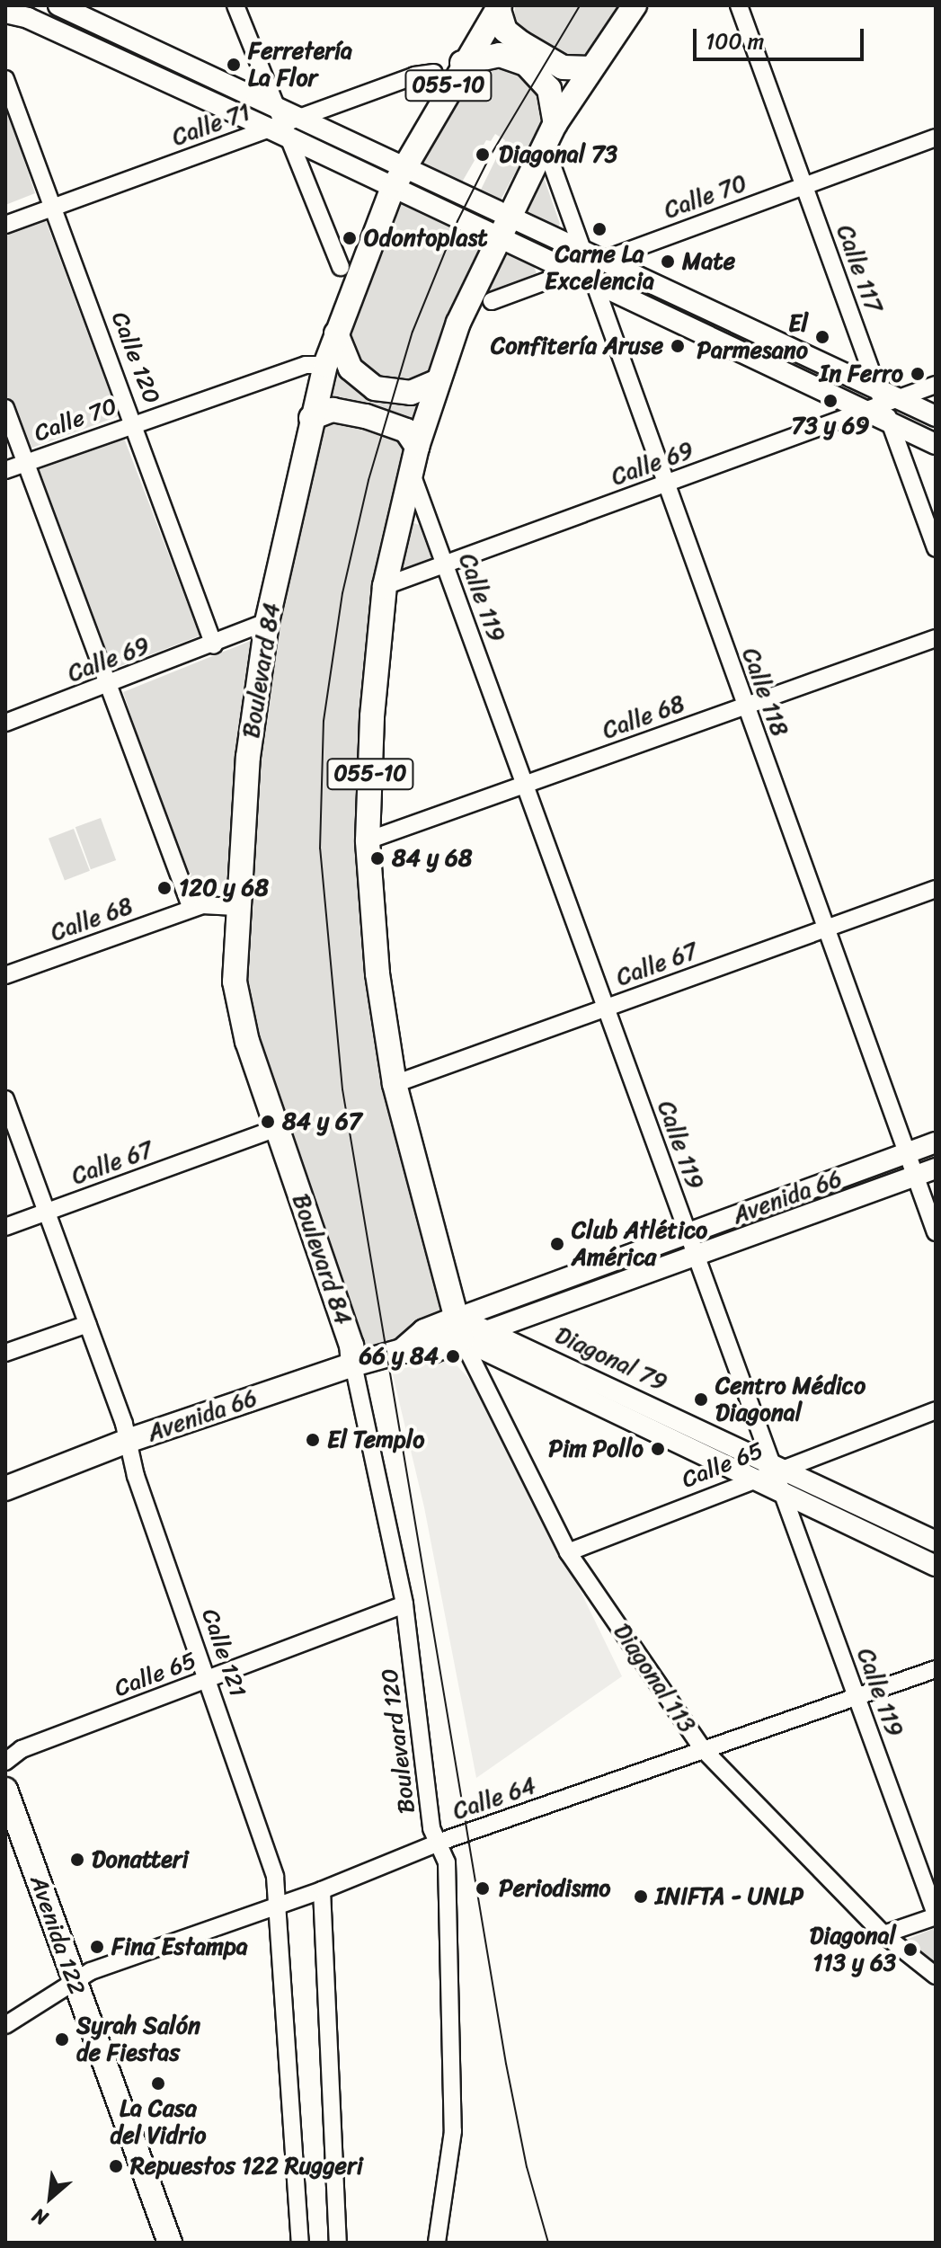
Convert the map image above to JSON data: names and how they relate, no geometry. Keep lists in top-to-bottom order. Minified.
{"streets":{"highway":["055-10","Boulevard 84","Avenida 66","Avenida 122"],"main road":["Diagonal 79"],"street":["Calle 71","Calle 70","Calle 117","Calle 120","Calle 69","Calle 119","Calle 118","Calle 68","Calle 67","Calle 65","Calle 121","Diagonal 113","Boulevard 120","Calle 64"]},"crossings":[["055-10","Calle 69"],["055-10","Calle 119"],["055-10","Calle 68"],["055-10","Calle 67"],["055-10","Avenida 66"],["055-10","Diagonal 79"],["055-10","Diagonal 113"],["Calle 71","Calle 120"],["Calle 70","Calle 117"],["Calle 70","Calle 120"],["Calle 70","Boulevard 84"],["Calle 70","Calle 118"],["Calle 117","Calle 69"],["Calle 120","Calle 69"],["Calle 69","Calle 119"],["Calle 69","Boulevard 84"],["Calle 69","Calle 118"],["Calle 119","Calle 68"],["Calle 119","Calle 67"],["Calle 119","Avenida 66"],["Calle 119","Diagonal 79"],["Calle 119","Calle 65"],["Calle 119","Calle 64"],["Boulevard 84","Calle 68"],["Boulevard 84","Calle 67"],["Boulevard 84","Avenida 66"],["Boulevard 84","Boulevard 120"],["Calle 118","Calle 68"],["Calle 118","Calle 67"],["Calle 118","Avenida 66"],["Calle 67","Calle 121"],["Avenida 66","Diagonal 79"],["Avenida 66","Calle 121"],["Avenida 66","Diagonal 113"],["Avenida 66","Boulevard 120"],["Diagonal 79","Calle 65"],["Diagonal 79","Diagonal 113"],["Calle 65","Calle 121"],["Calle 65","Diagonal 113"],["Calle 65","Boulevard 120"],["Calle 121","Calle 64"],["Diagonal 113","Calle 64"],["Boulevard 120","Calle 64"],["Calle 64","Avenida 122"]],"places":["Ferretería La Flor","Diagonal 73","Carne La Excelencia","Odontoplast","Mate","El Parmesano","Confitería Aruse","In Ferro","73 y 69","84 y 68","120 y 68","84 y 67","Club Atlético América","66 y 84","Centro Médico Diagonal","El Templo","Pim Pollo","Donatteri","Periodismo","INIFTA - UNLP","Fina Estampa","Diagonal 113 y 63","Syrah Salón de Fiestas","La Casa del Vidrio","Repuestos 122 Ruggeri"],"scale_bar":"100 m","north":"bottom left"}
